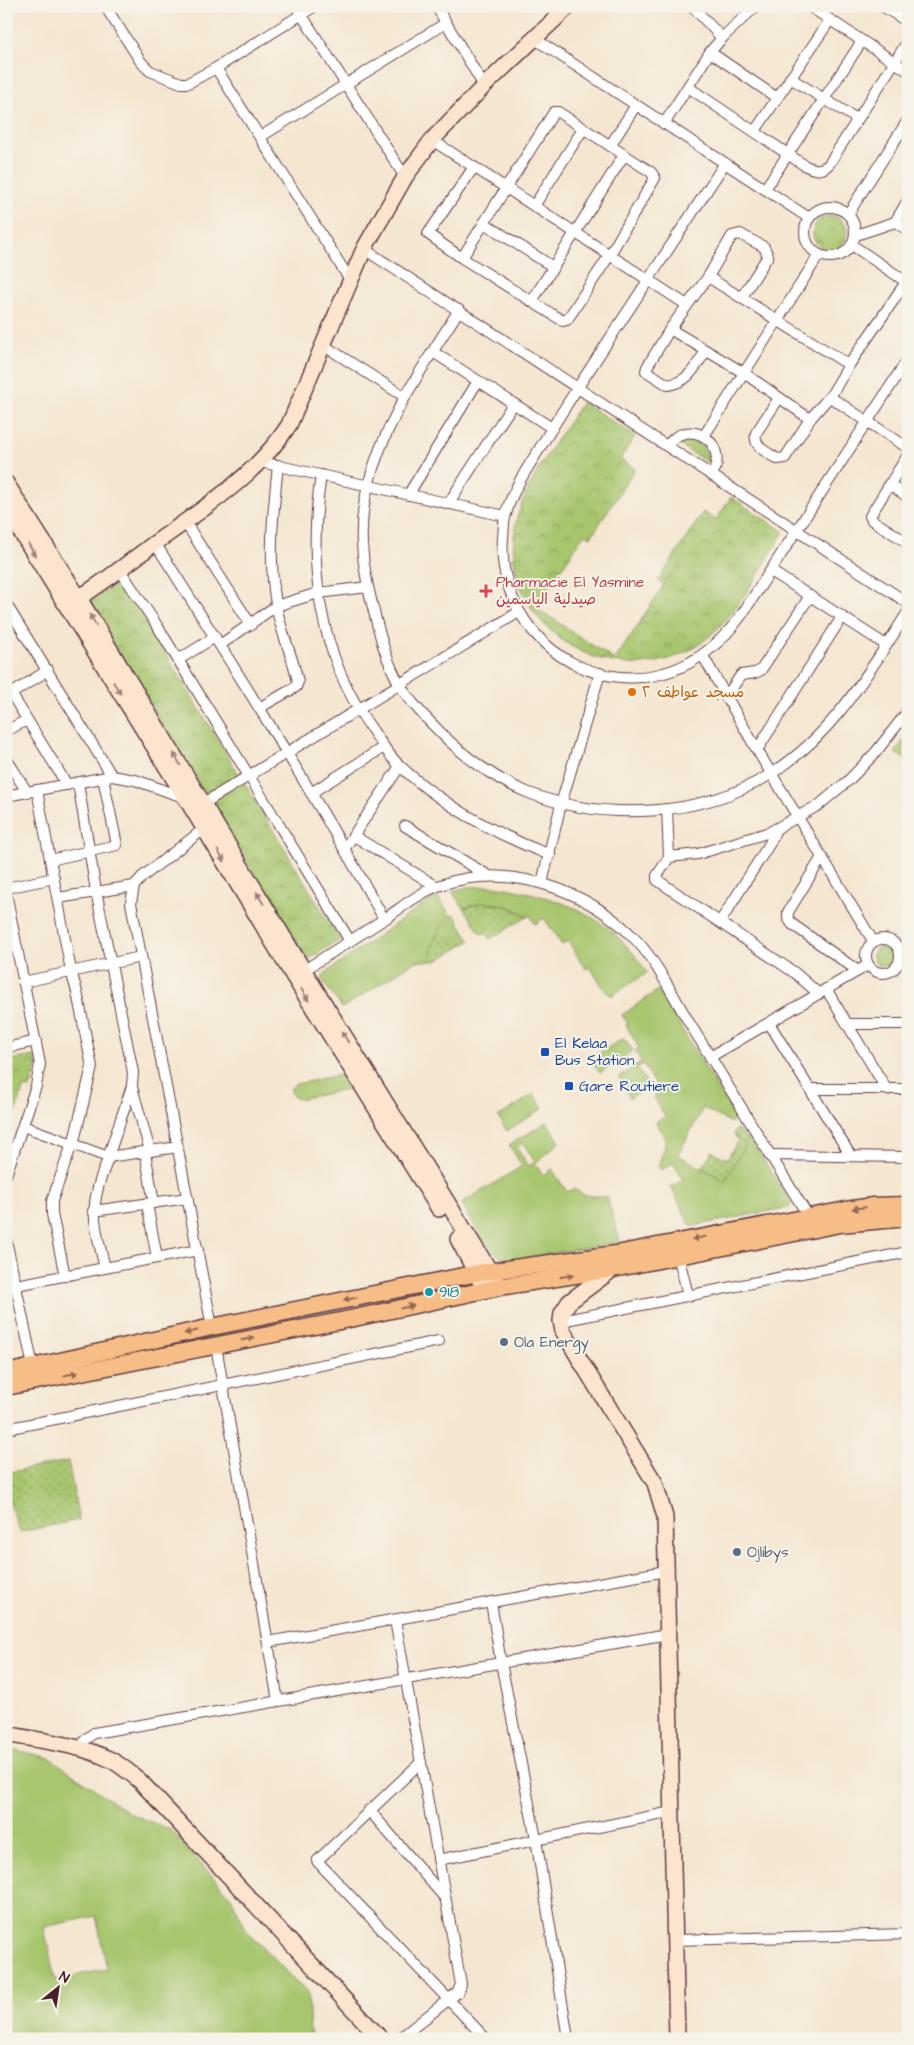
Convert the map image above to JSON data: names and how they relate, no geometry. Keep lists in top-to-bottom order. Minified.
{"places":{"health":["Pharmacie El Yasmine صيدلية الياسمين"],"other":["مسجد عواطف ٢","918","Ola Energy","Ojlibys"],"transit":["El Kelaa Bus Station","Gare Routiere"]},"north":"top right"}
